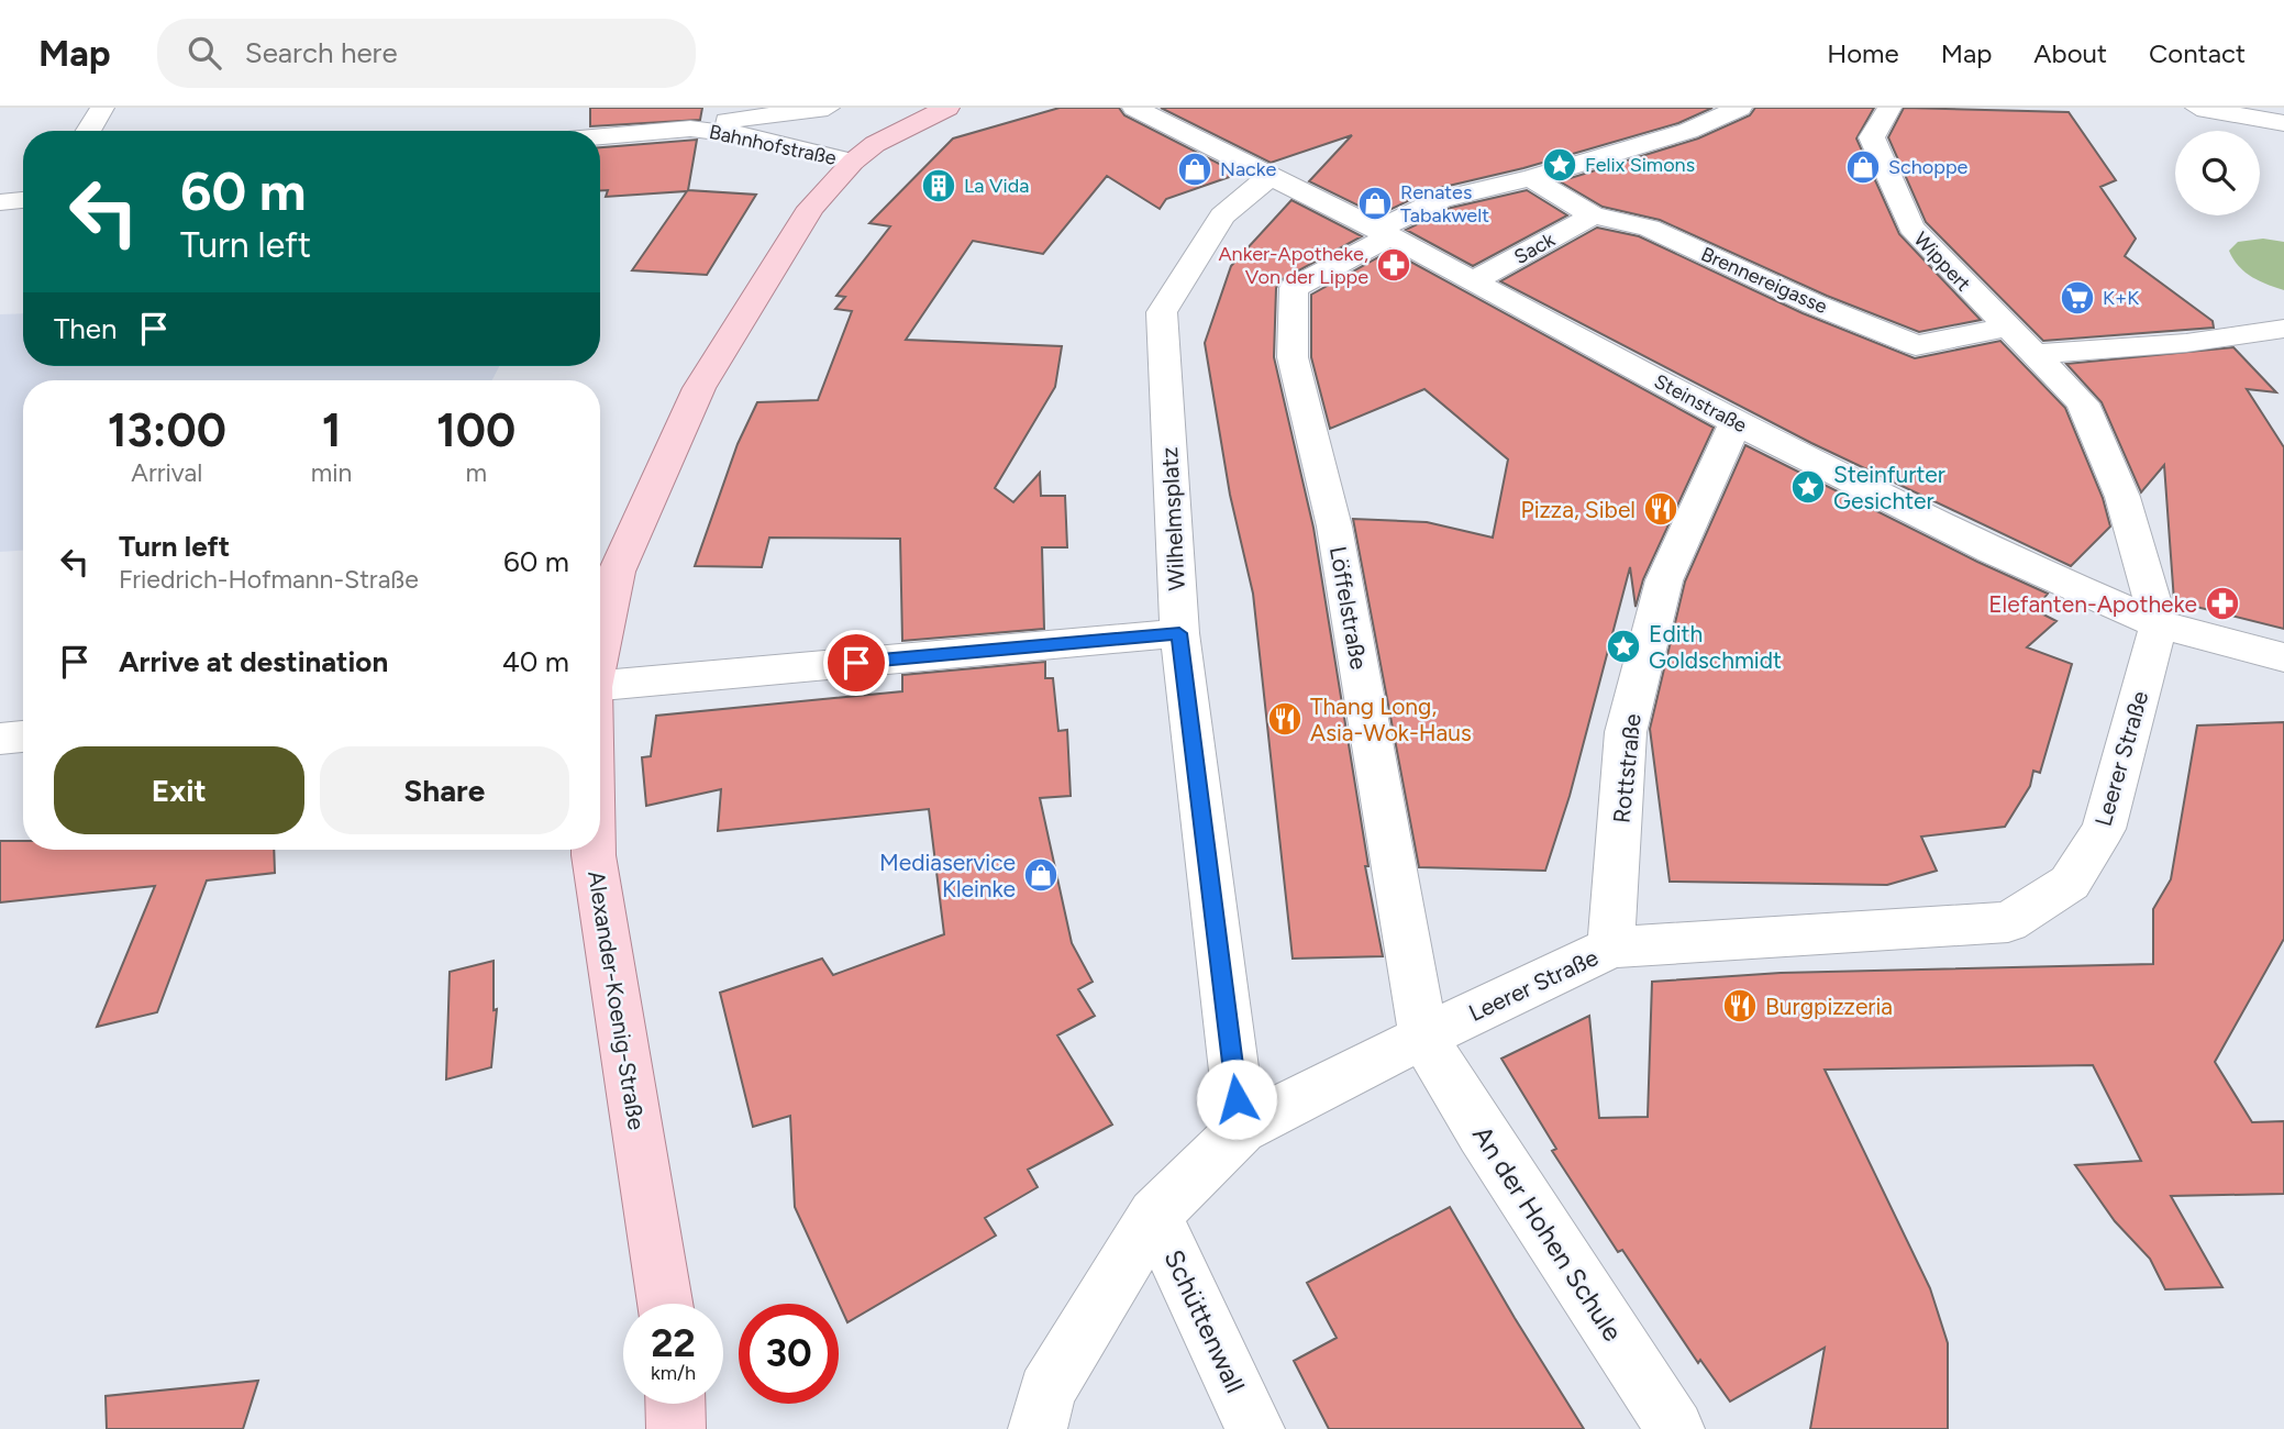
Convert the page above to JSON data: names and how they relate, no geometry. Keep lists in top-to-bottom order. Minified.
{"streets":{"main road":["Alexander-Koenig-Straße"],"street":["Bahnhofstraße","Sack","Wippert","Brennereigasse","Steinstraße","Wilhelmsplatz","Löffelstraße","Leerer Straße","Rottstraße","An der Hohen Schule","Schüttenwall"]},"crossings":[["Bahnhofstraße","Alexander-Koenig-Straße"],["Sack","Brennereigasse"],["Sack","Steinstraße"],["Wippert","Brennereigasse"],["Wippert","Steinstraße"],["Wippert","Leerer Straße"],["Steinstraße","Wilhelmsplatz"],["Steinstraße","Löffelstraße"],["Steinstraße","Leerer Straße"],["Steinstraße","Rottstraße"],["Wilhelmsplatz","Leerer Straße"],["Löffelstraße","Leerer Straße"],["Löffelstraße","An der Hohen Schule"],["Leerer Straße","Rottstraße"],["Leerer Straße","An der Hohen Schule"],["Leerer Straße","Schüttenwall"]],"places":{"place":["Felix Simons","Steinfurter Gesichter","Edith Goldschmidt"],"shop":["Schoppe","Nacke","Renates Tabakwelt","Mediaservice Kleinke"],"building":["La Vida"],"pharmacy":["Anker-Apotheke, Von der Lippe","Elefanten-Apotheke"],"supermarket":["K+K"],"restaurant":["Pizza, Sibel","Thang Long, Asia-Wok-Haus","Burgpizzeria"]},"page":{"header":"Map","search":"Search here","nav":["Home","Map","About","Contact"],"turn":["60 m","Turn left"],"then":"Then","eta":["13:00","Arrival","1","min","100","m"],"list":[{"name":"Turn left","note":"Friedrich-Hofmann-Straße","value":"60 m"},{"name":"Arrive at destination","value":"40 m"}],"buttons":["Exit","Share"],"speed":"22 km/h","limit":"30"}}
